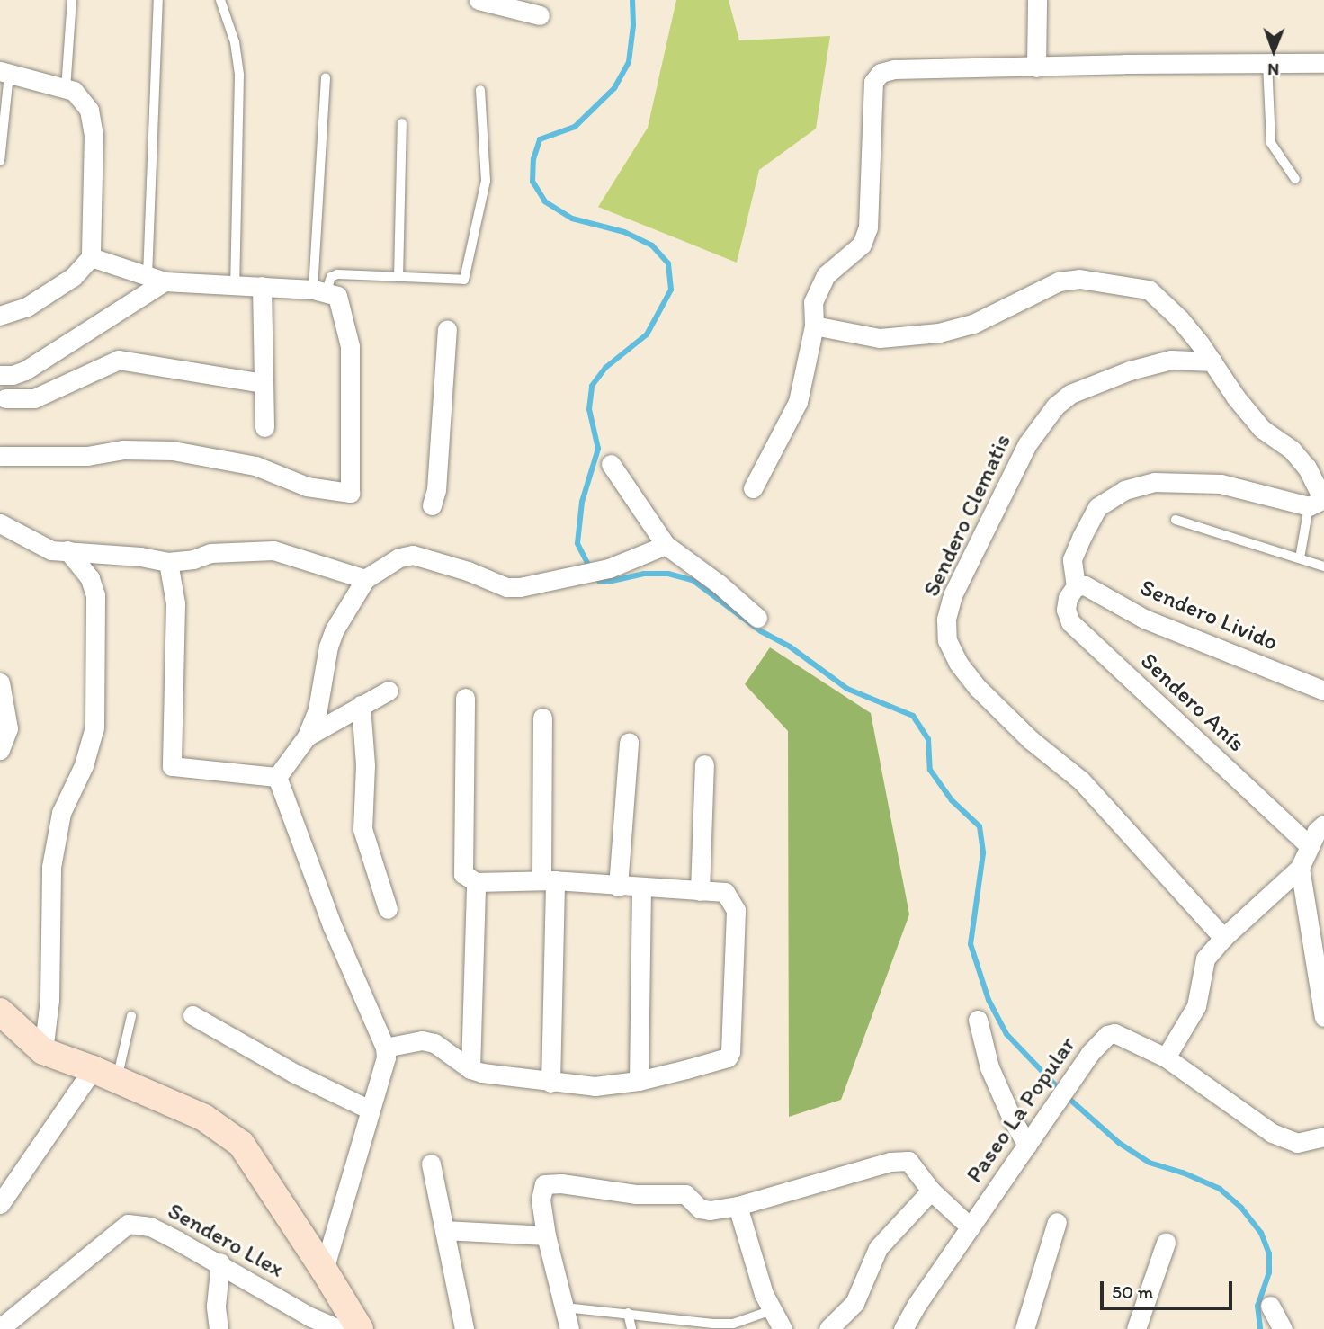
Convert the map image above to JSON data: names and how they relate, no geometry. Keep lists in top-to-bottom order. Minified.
{"streets":{"street":["Sendero Clematis","Sendero Livido","Sendero Anís","Paseo La Popular","Sendero Llex"]},"crossings":[["Sendero Livido","Sendero Anís"]],"scale_bar":"50 m","north":"bottom"}
